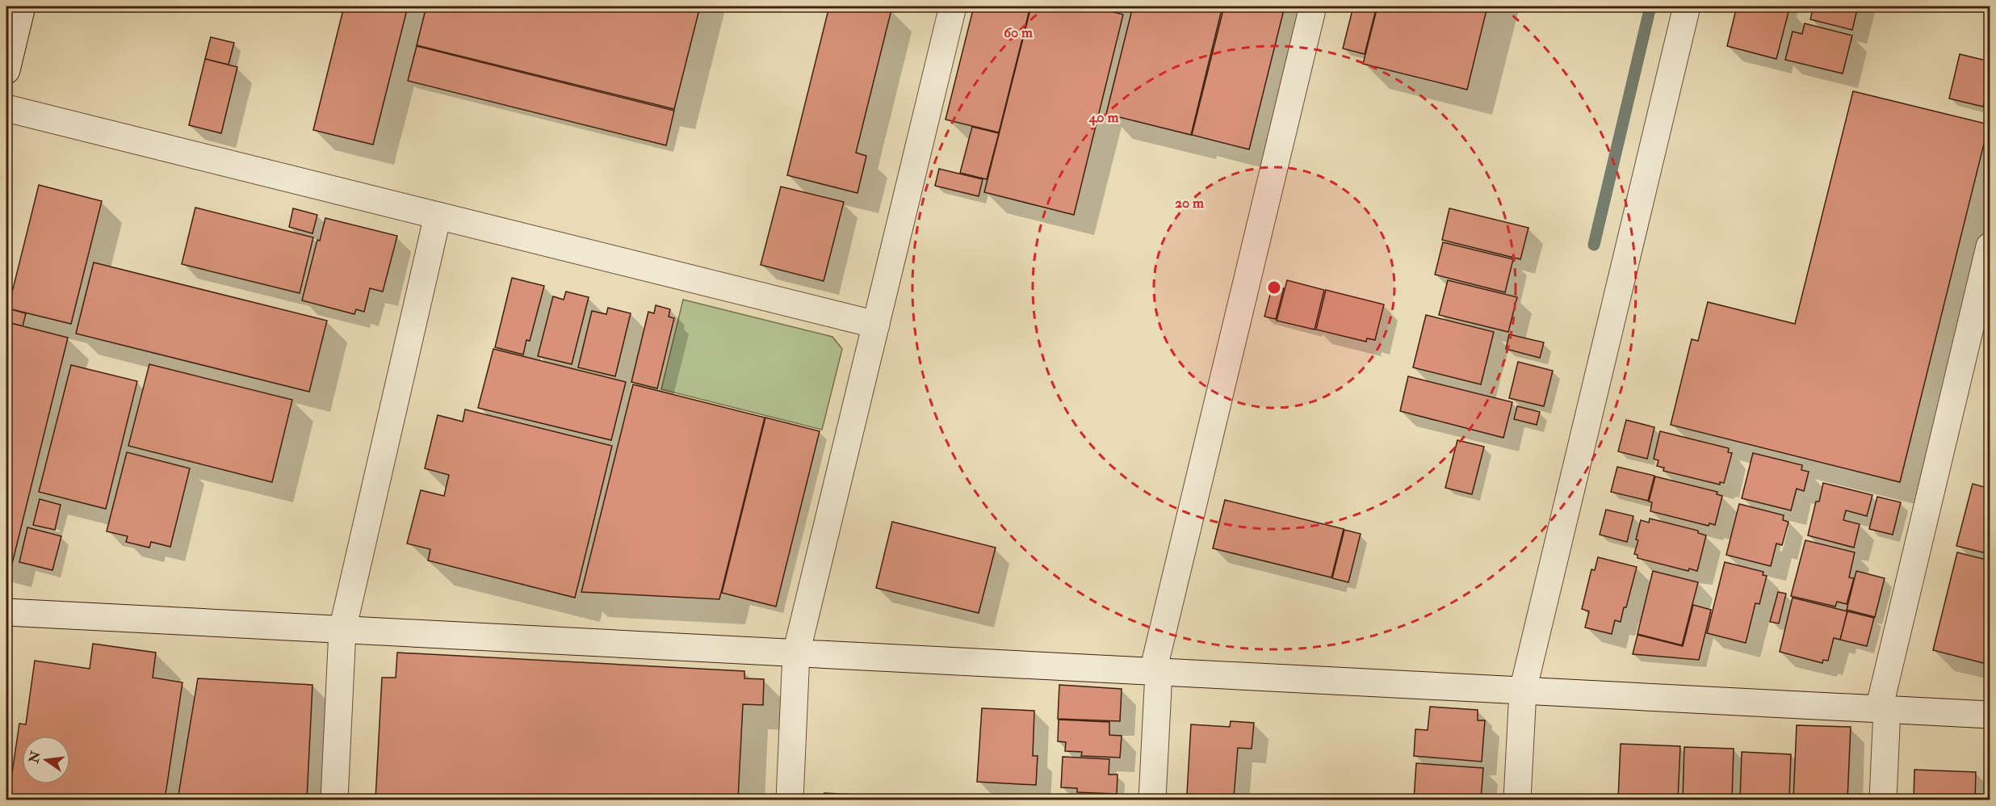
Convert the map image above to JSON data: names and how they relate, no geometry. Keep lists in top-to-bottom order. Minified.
{"north":"left","rings":["60 m","40 m","20 m"]}
